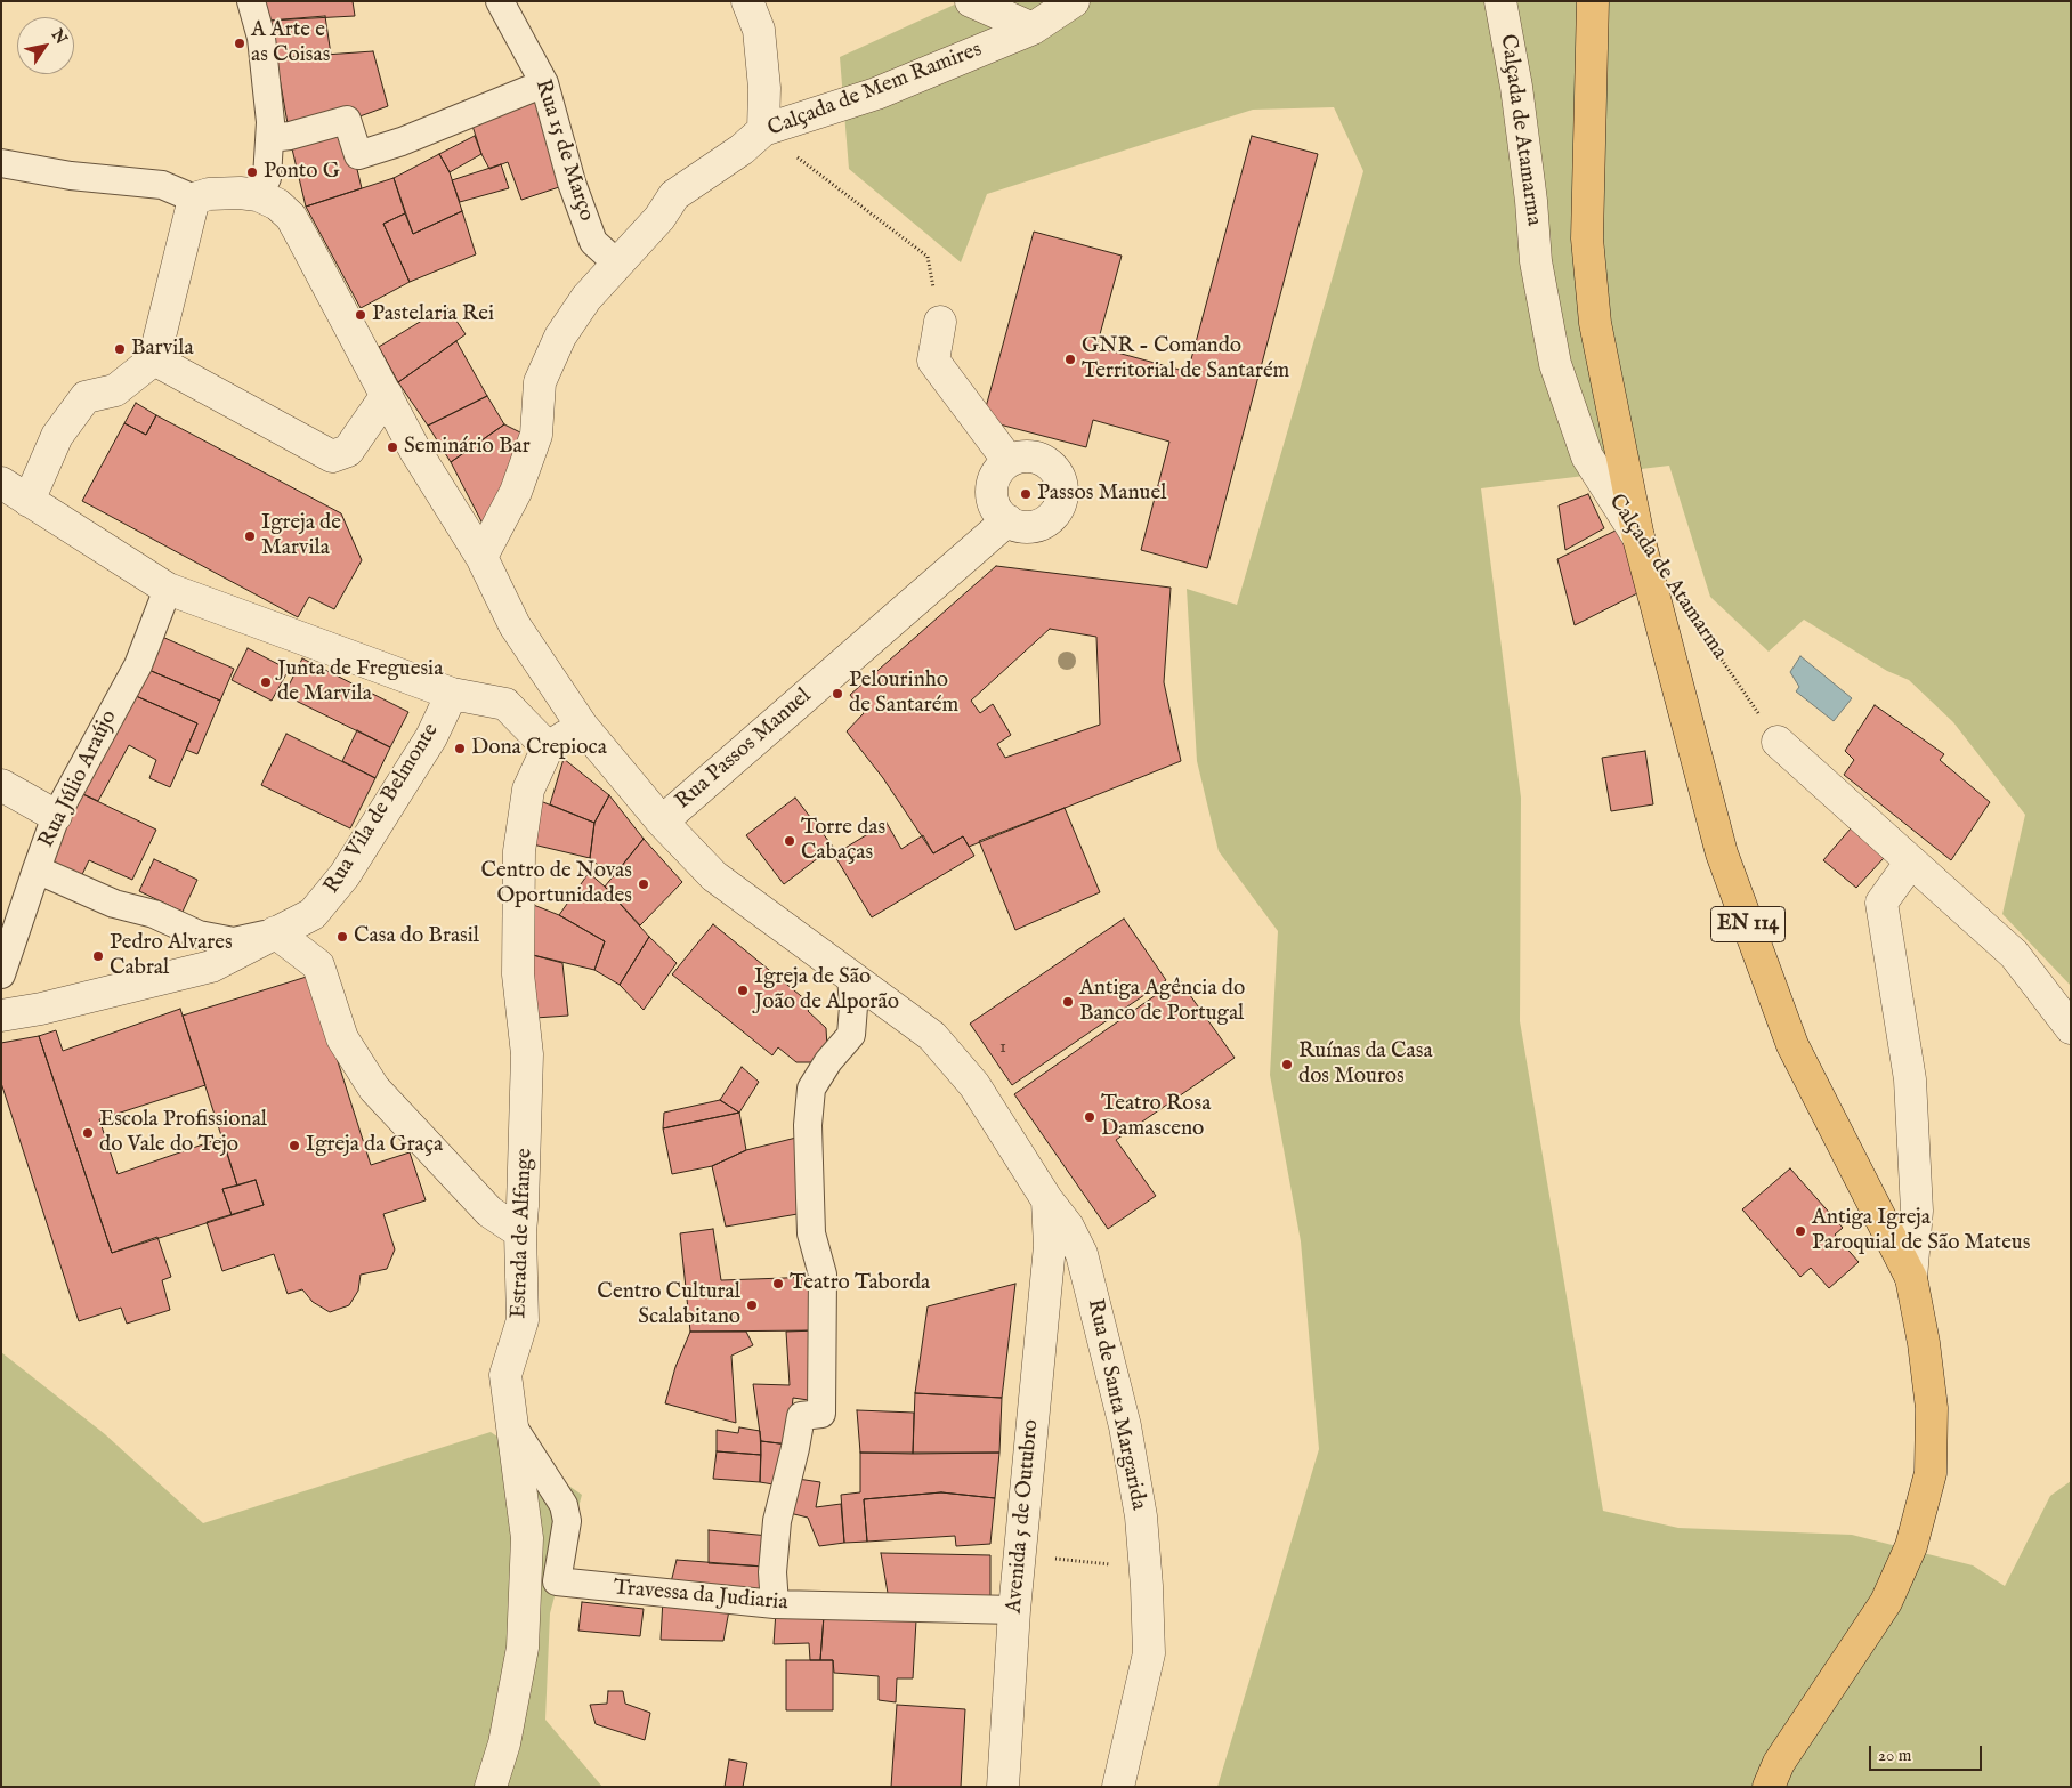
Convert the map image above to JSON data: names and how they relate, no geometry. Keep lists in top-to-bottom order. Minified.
{"streets":{"main road":["EN 114"],"street":["Calçada de Mem Ramires","Calçada de Atamarma","Rua 15 de Março","Rua Passos Manuel","Rua Júlio Araújo","Rua Vila de Belmonte","Estrada de Alfange","Rua de Santa Margarida","Avenida 5 de Outubro","Travessa da Judiaria"]},"crossings":[["Calçada de Mem Ramires","Rua 15 de Março"],["Calçada de Mem Ramires","Rua de Santa Margarida"],["Calçada de Atamarma","EN 114"],["Rua Passos Manuel","Rua de Santa Margarida"],["Estrada de Alfange","Travessa da Judiaria"],["Rua de Santa Margarida","Avenida 5 de Outubro"],["Avenida 5 de Outubro","Travessa da Judiaria"]],"places":["A Arte e as Coisas","Ponto G","Pastelaria Rei","Barvila","GNR - Comando Territorial de Santarém","Seminário Bar","Passos Manuel","Igreja de Marvila","Junta de Freguesia de Marvila","Pelourinho de Santarém","Dona Crepioca","Torre das Cabaças","Centro de Novas Oportunidades","Casa do Brasil","Pedro Alvares Cabral","Igreja de São João de Alporão","Antiga Agência do Banco de Portugal","Ruínas da Casa dos Mouros","Teatro Rosa Damasceno","Escola Profissional do Vale do Tejo","Igreja da Graça","Antiga Igreja Paroquial de São Mateus","Teatro Taborda","Centro Cultural Scalabitano"],"house_numbers":["1"],"scale_bar":"20 m","north":"top right"}
